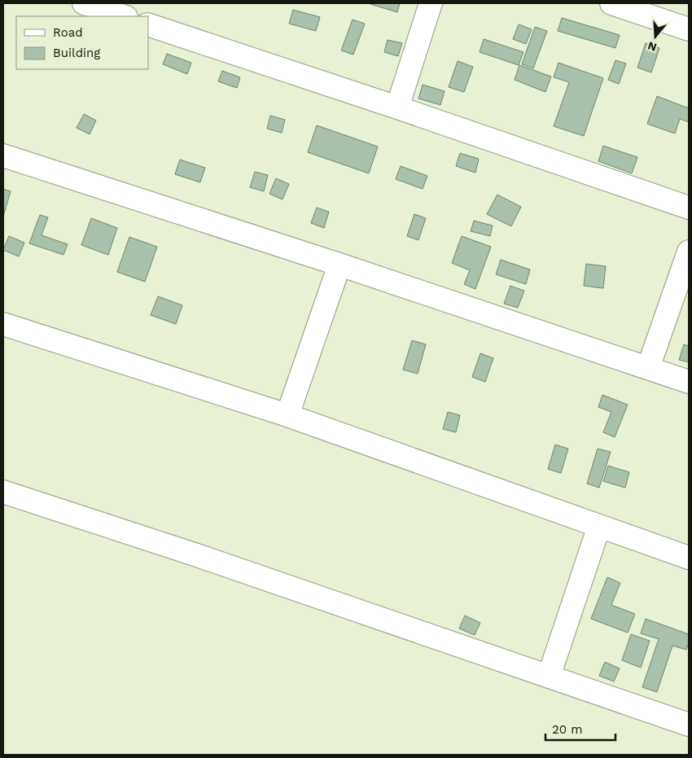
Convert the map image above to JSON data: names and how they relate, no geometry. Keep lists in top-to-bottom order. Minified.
{"legend":["Road","Building"],"scale_bar":"20 m","north":"bottom"}
